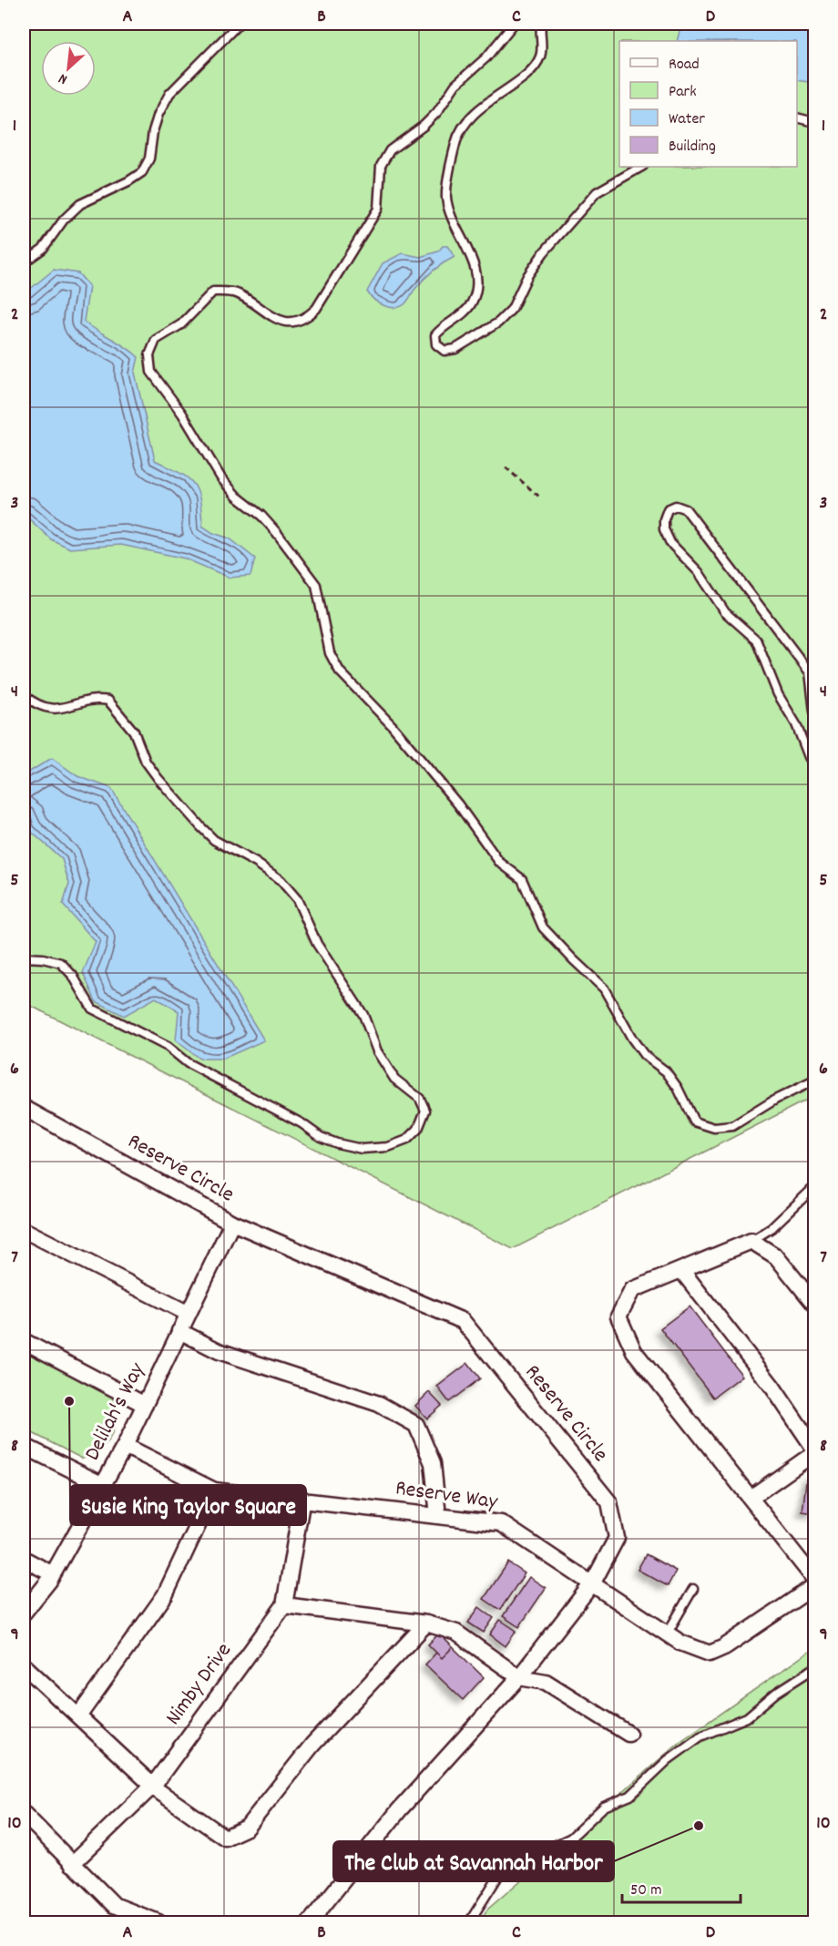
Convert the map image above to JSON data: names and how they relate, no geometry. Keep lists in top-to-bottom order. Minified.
{"streets":{"street":["Reserve Circle","Delilah's Way","Reserve Way","Nimby Drive"]},"crossings":[["Reserve Circle","Delilah's Way"],["Reserve Circle","Reserve Way"],["Delilah's Way","Reserve Way"],["Reserve Way","Nimby Drive"]],"places":["Susie King Taylor Square","The Club at Savannah Harbor"],"legend":["Road","Park","Water","Building"],"scale_bar":"50 m","north":"bottom left","grid":{"columns":["A","B","C","D"],"rows":["1","2","3","4","5","6","7","8","9","10"]}}
